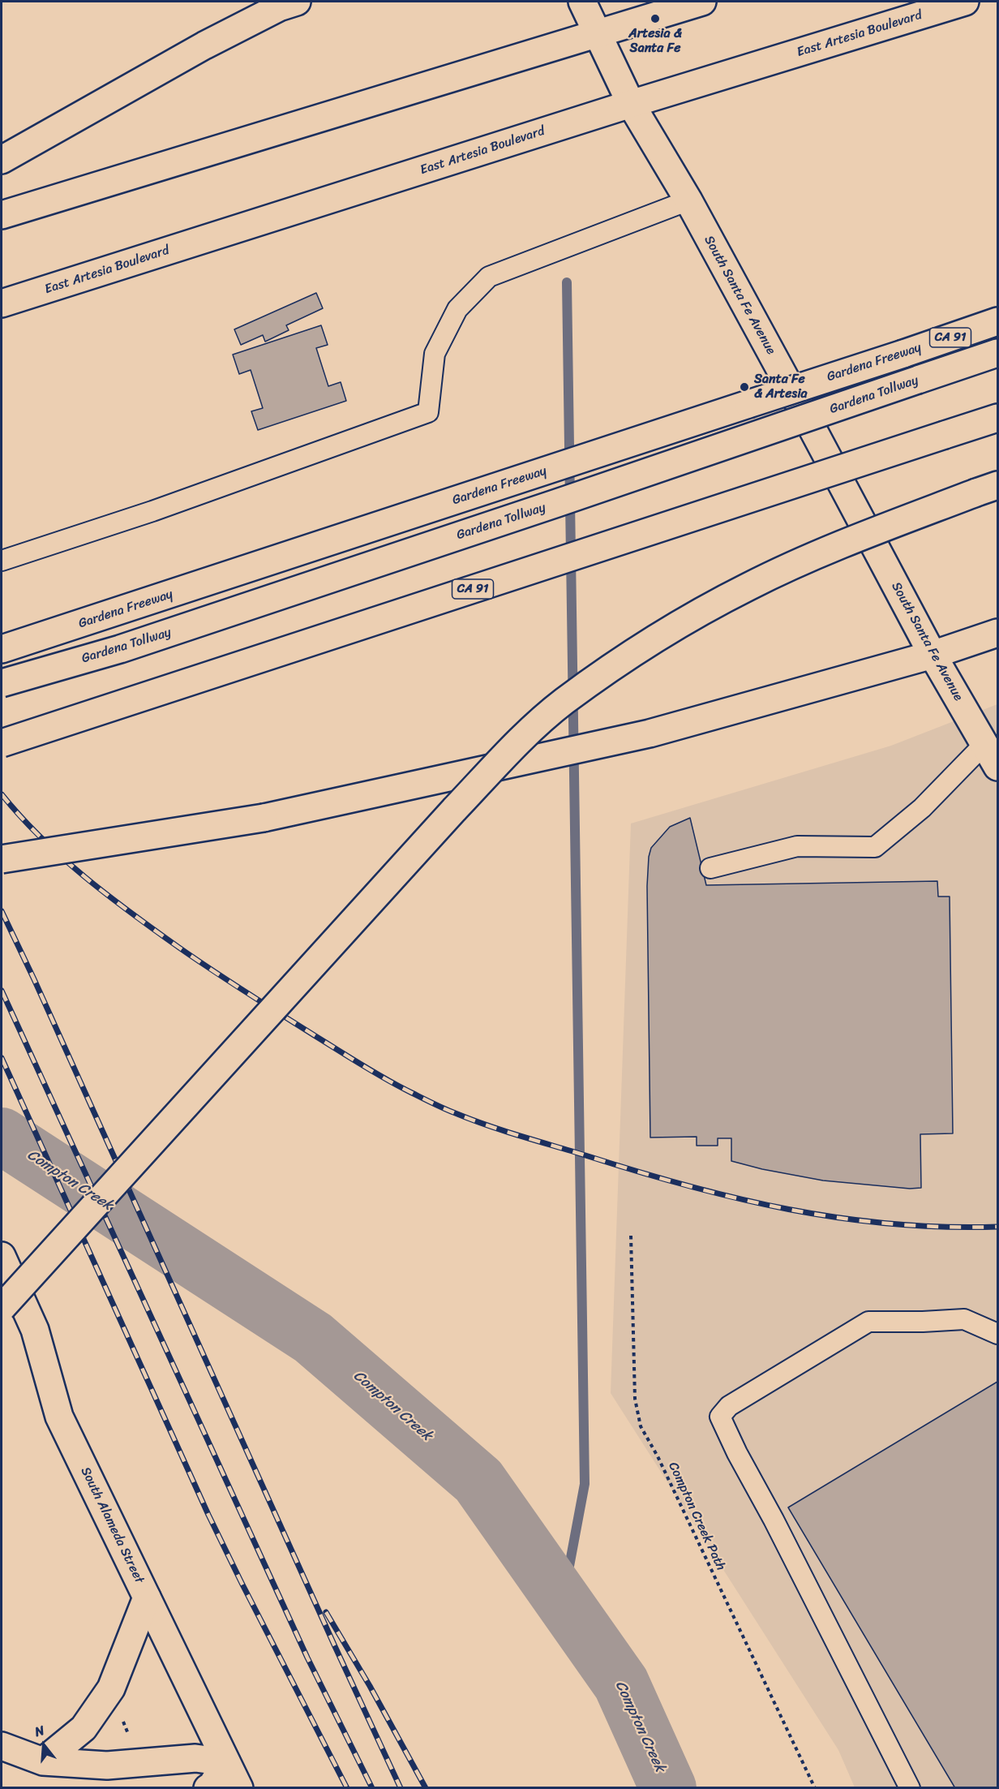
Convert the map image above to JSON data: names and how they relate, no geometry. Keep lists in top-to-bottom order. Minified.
{"streets":{"main road":["East Artesia Boulevard","South Santa Fe Avenue","CA 91","Gardena Freeway","Gardena Tollway","South Alameda Street"],"path":["Compton Creek Path"]},"crossings":[["East Artesia Boulevard","South Santa Fe Avenue"]],"water":["Compton Creek"],"places":["Artesia & Santa Fe","Santa Fe & Artesia"],"north":"top"}
